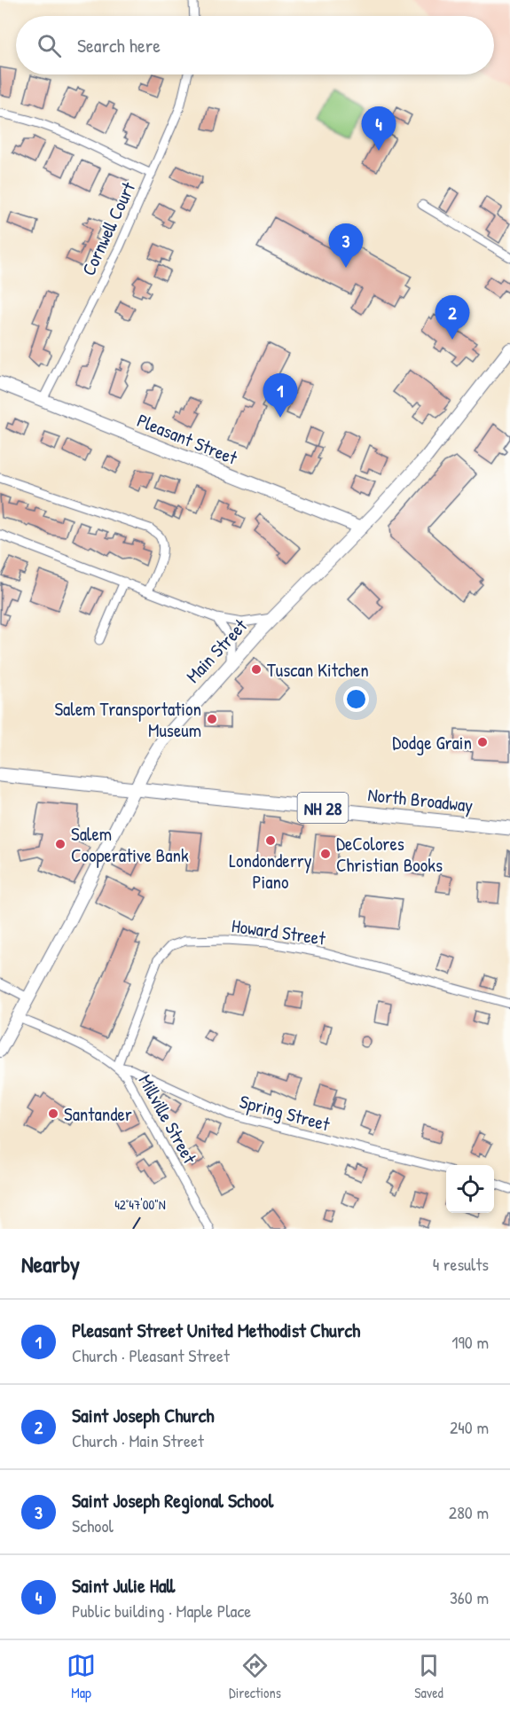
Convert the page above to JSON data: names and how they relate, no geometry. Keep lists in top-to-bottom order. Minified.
{"streets":{"main road":["Pleasant Street","Main Street","North Broadway","NH 28"],"street":["Cornwell Court","Howard Street","Spring Street","Millville Street"]},"crossings":[["Cornwell Court","Pleasant Street"],["Pleasant Street","Main Street"],["Main Street","North Broadway"],["Main Street","NH 28"],["Main Street","Millville Street"],["North Broadway","NH 28"],["Howard Street","Spring Street"],["Howard Street","Millville Street"],["Spring Street","Millville Street"]],"places":["Tuscan Kitchen","Salem Transportation Museum","Dodge Grain","Londonderry Piano","Salem Cooperative Bank","DeColores Christian Books","Santander"],"page":{"search":"Search here","pins":["4","3","2","1"],"heading":["Nearby","4 results"],"list":[{"mark":"1","name":"Pleasant Street United Methodist Church","note":"Church · Pleasant Street","value":"190 m"},{"mark":"2","name":"Saint Joseph Church","note":"Church · Main Street","value":"240 m"},{"mark":"3","name":"Saint Joseph Regional School","note":"School","value":"280 m"},{"mark":"4","name":"Saint Julie Hall","note":"Public building · Maple Place","value":"360 m"}],"nav":["Map","Directions","Saved"]},"coordinates":["42°47'00\"N"]}
